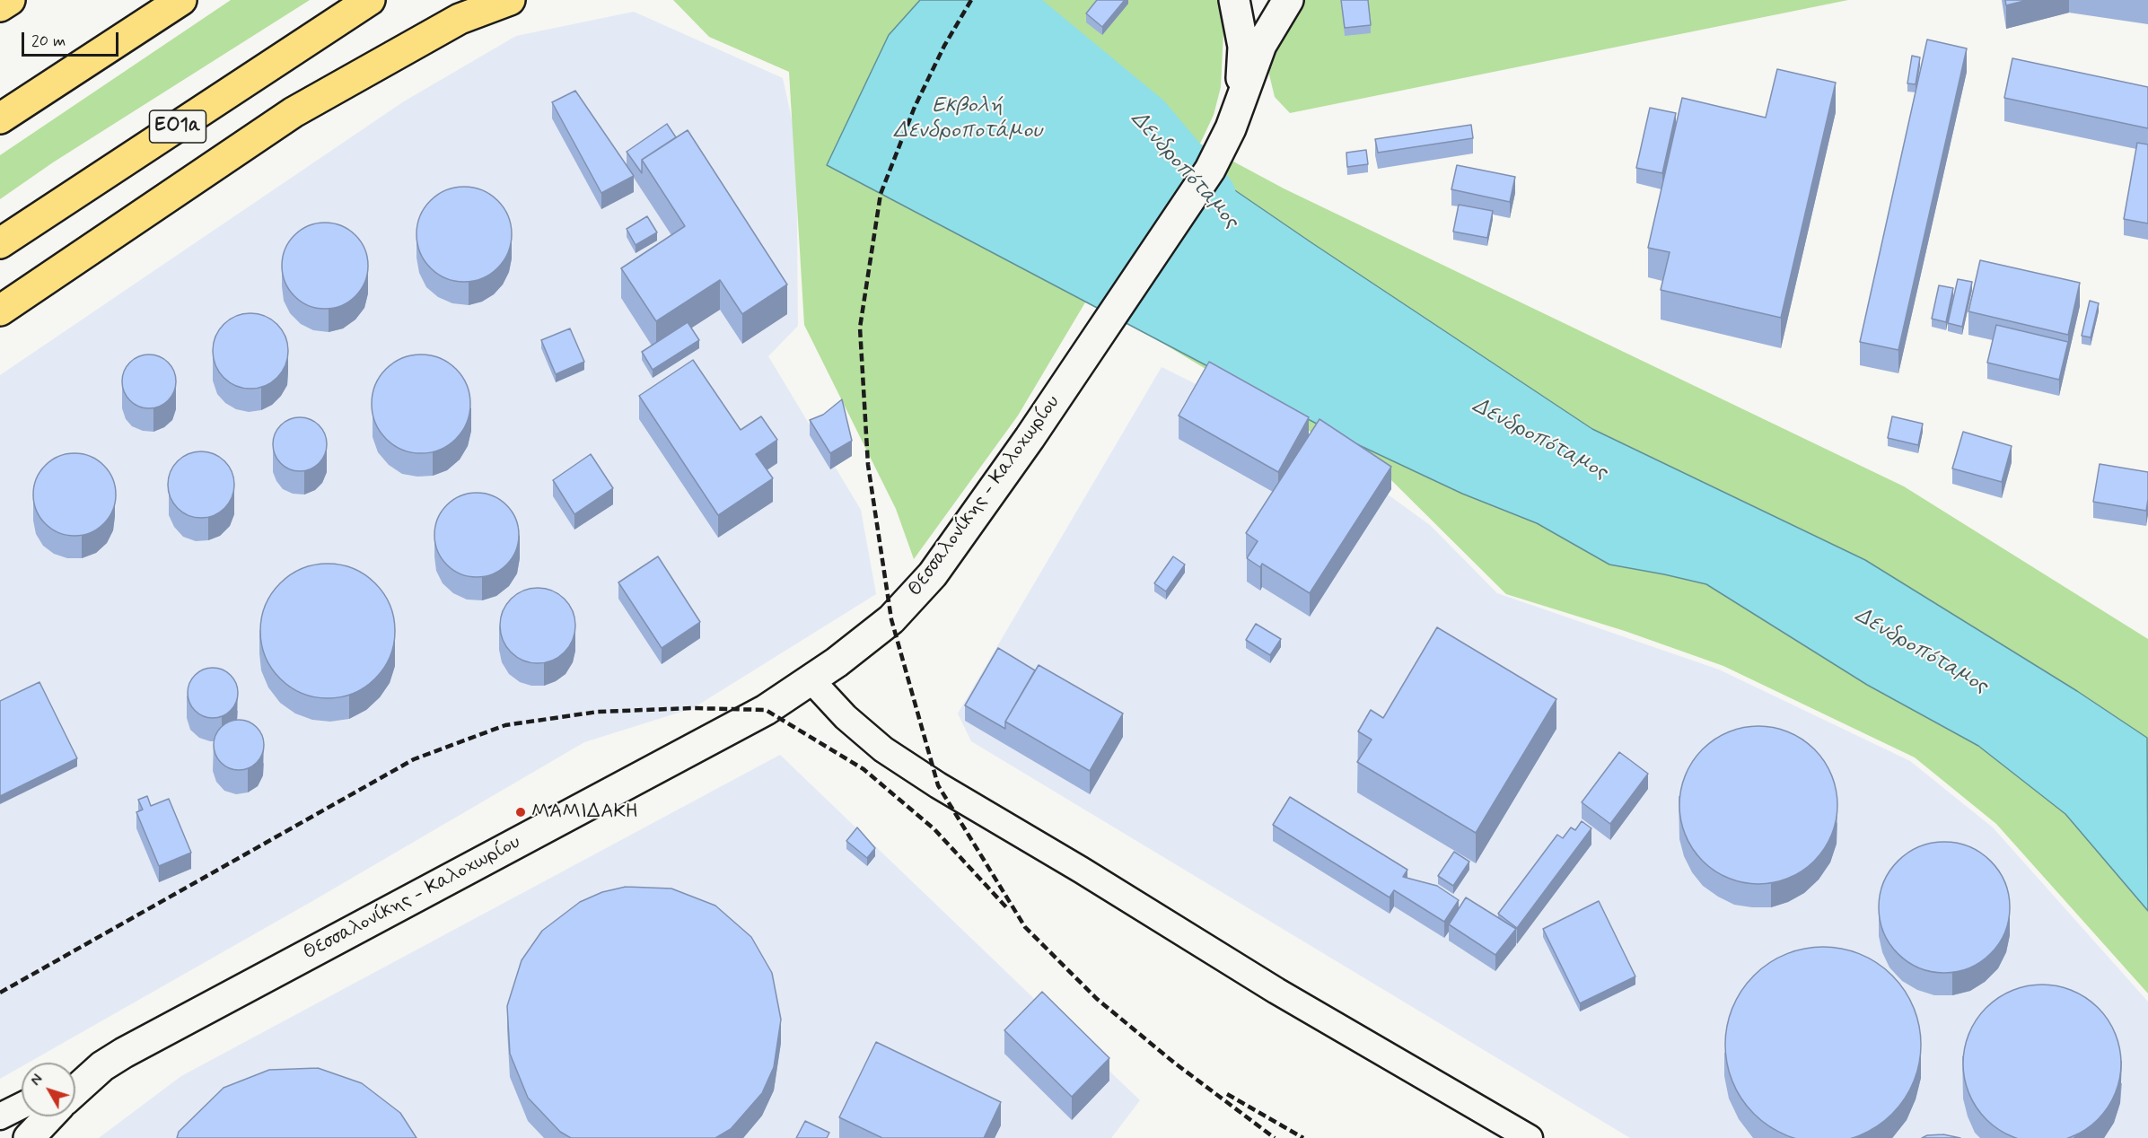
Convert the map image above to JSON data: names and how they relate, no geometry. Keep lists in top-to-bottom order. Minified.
{"streets":{"highway":["ΕΟ1α"],"main road":["Θεσσαλονίκης - Καλοχωρίου"]},"water":["Εκβολή Δενδροποτάμου","Δενδροπόταμος"],"places":["ΜΑΜΙΔΑΚΗ"],"scale_bar":"20 m","north":"top left"}
